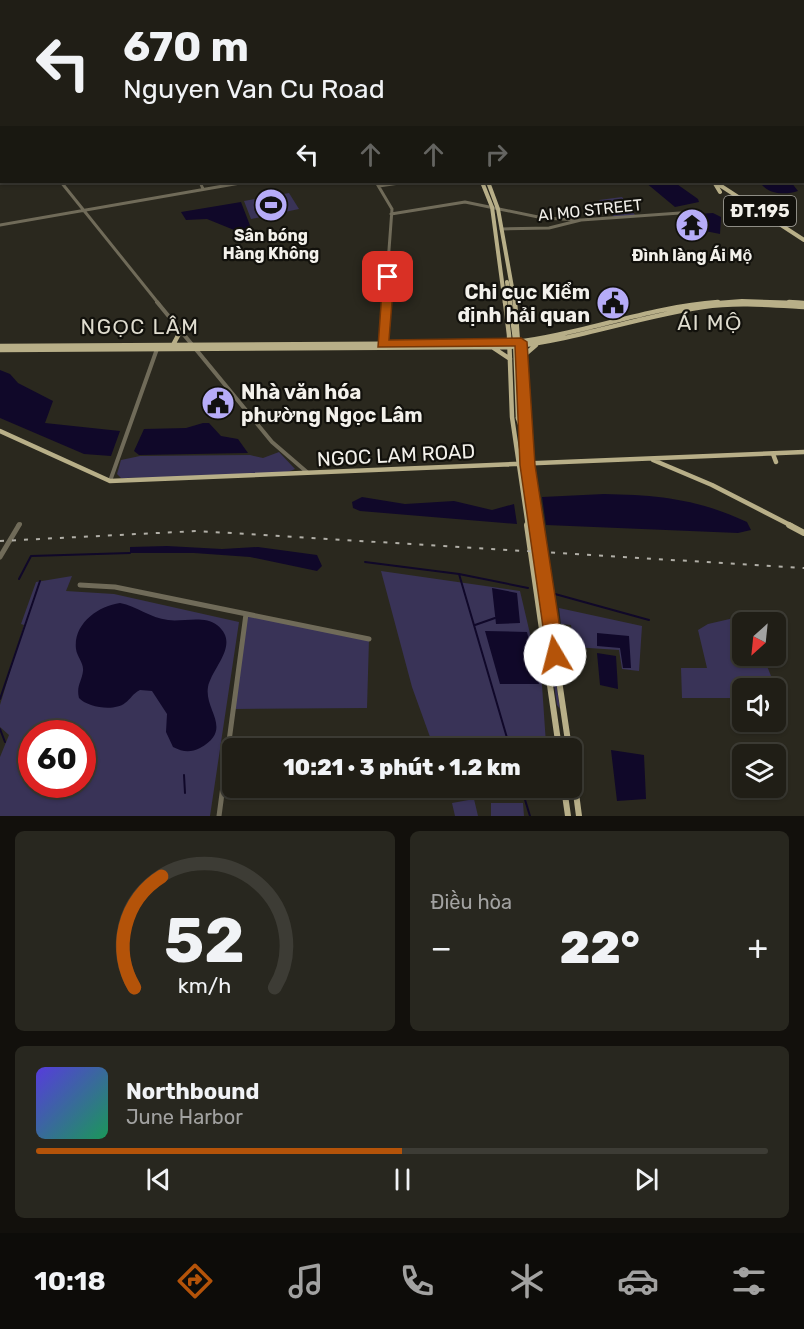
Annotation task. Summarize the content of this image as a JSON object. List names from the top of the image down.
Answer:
{
  "streets": {
    "main road": ["ĐT.195", "NGOC LAM ROAD"],
    "street": ["AI MO STREET"]
  },
  "districts": ["ÁI MỘ", "NGỌC LÂM"],
  "places": {
    "sports": ["Sân bóng Hàng Không"],
    "temple": ["Đình làng Ái Mộ"],
    "public building": ["Chi cục Kiểm định hải quan", "Nhà văn hóa phường Ngọc Lâm"]
  },
  "north": "bottom left",
  "page": {
    "turn": ["670 m", "Nguyen Van Cu Road"],
    "limit": "60",
    "trip": "10:21 · 3 phút · 1.2 km",
    "tile": "Điều hòa",
    "heat": ["−", "22°", "+"],
    "song": ["Northbound", "June Harbor"],
    "tabs": "10:18",
    "gauge": ["52", "km/h"]
  }
}
